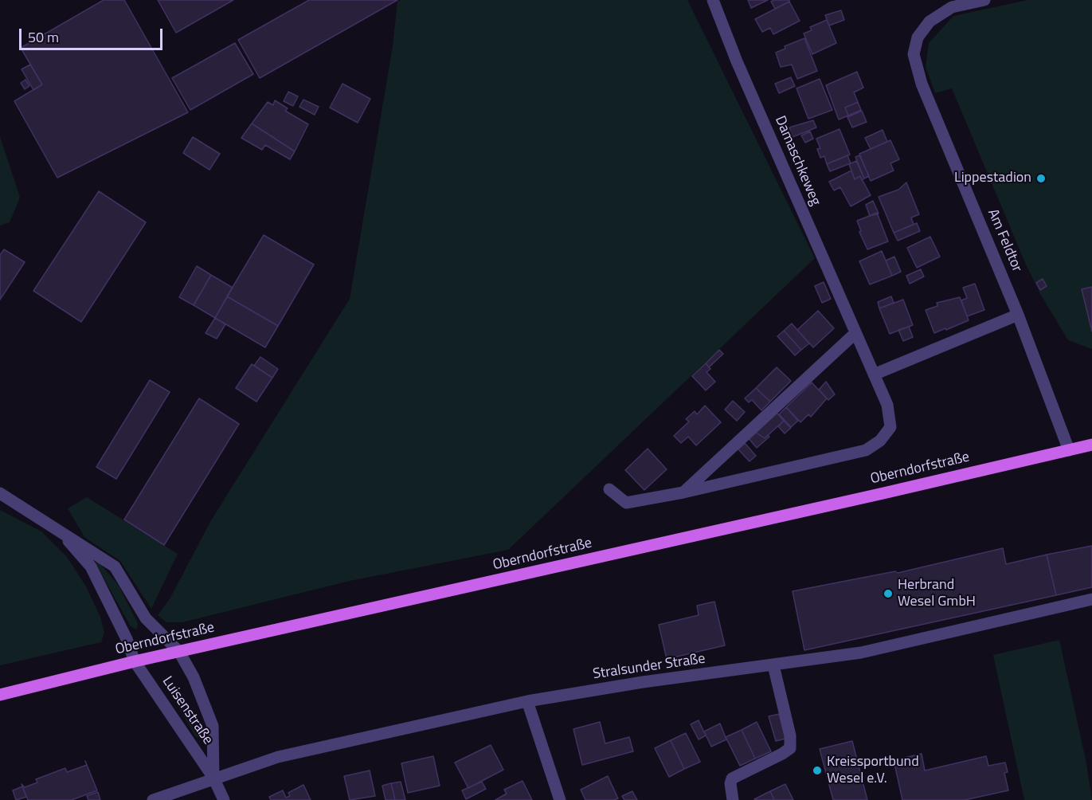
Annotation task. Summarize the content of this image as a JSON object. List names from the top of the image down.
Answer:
{
  "streets": {
    "main road": ["Oberndorfstraße"],
    "street": [
      "Damaschkeweg",
      "Am Feldtor",
      "Stralsunder Straße",
      "Luisenstraße"
    ]
  },
  "crossings": [
    ["Am Feldtor", "Oberndorfstraße"],
    ["Oberndorfstraße", "Luisenstraße"],
    ["Stralsunder Straße", "Luisenstraße"]
  ],
  "places": ["Lippestadion", "Herbrand Wesel GmbH", "Kreissportbund Wesel e.V."],
  "scale_bar": "50 m"
}
